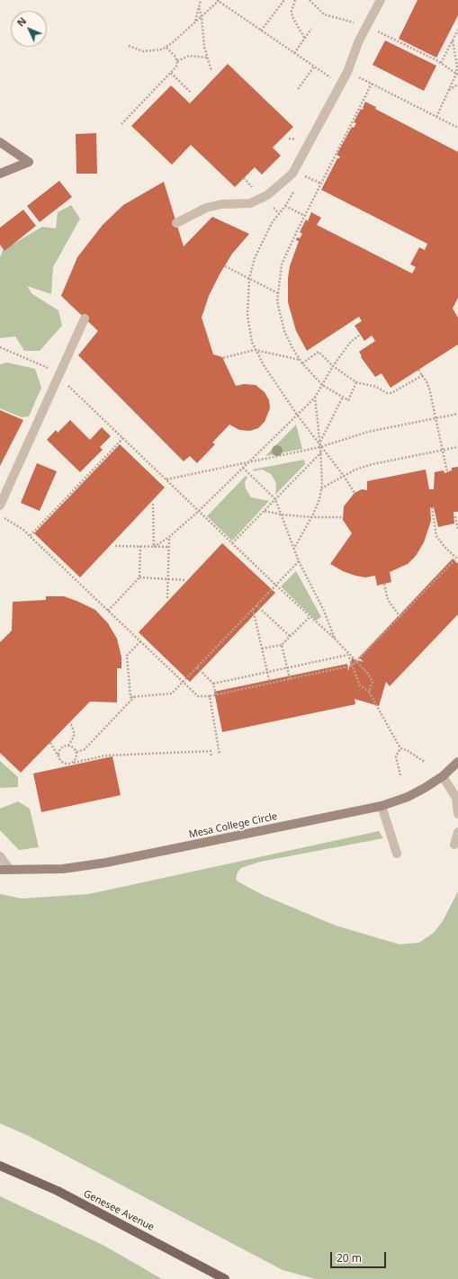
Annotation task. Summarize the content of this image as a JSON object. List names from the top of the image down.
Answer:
{
  "streets": {
    "main road": ["Genesee Avenue"],
    "street": ["Mesa College Circle"]
  },
  "scale_bar": "20 m",
  "north": "top left"
}
